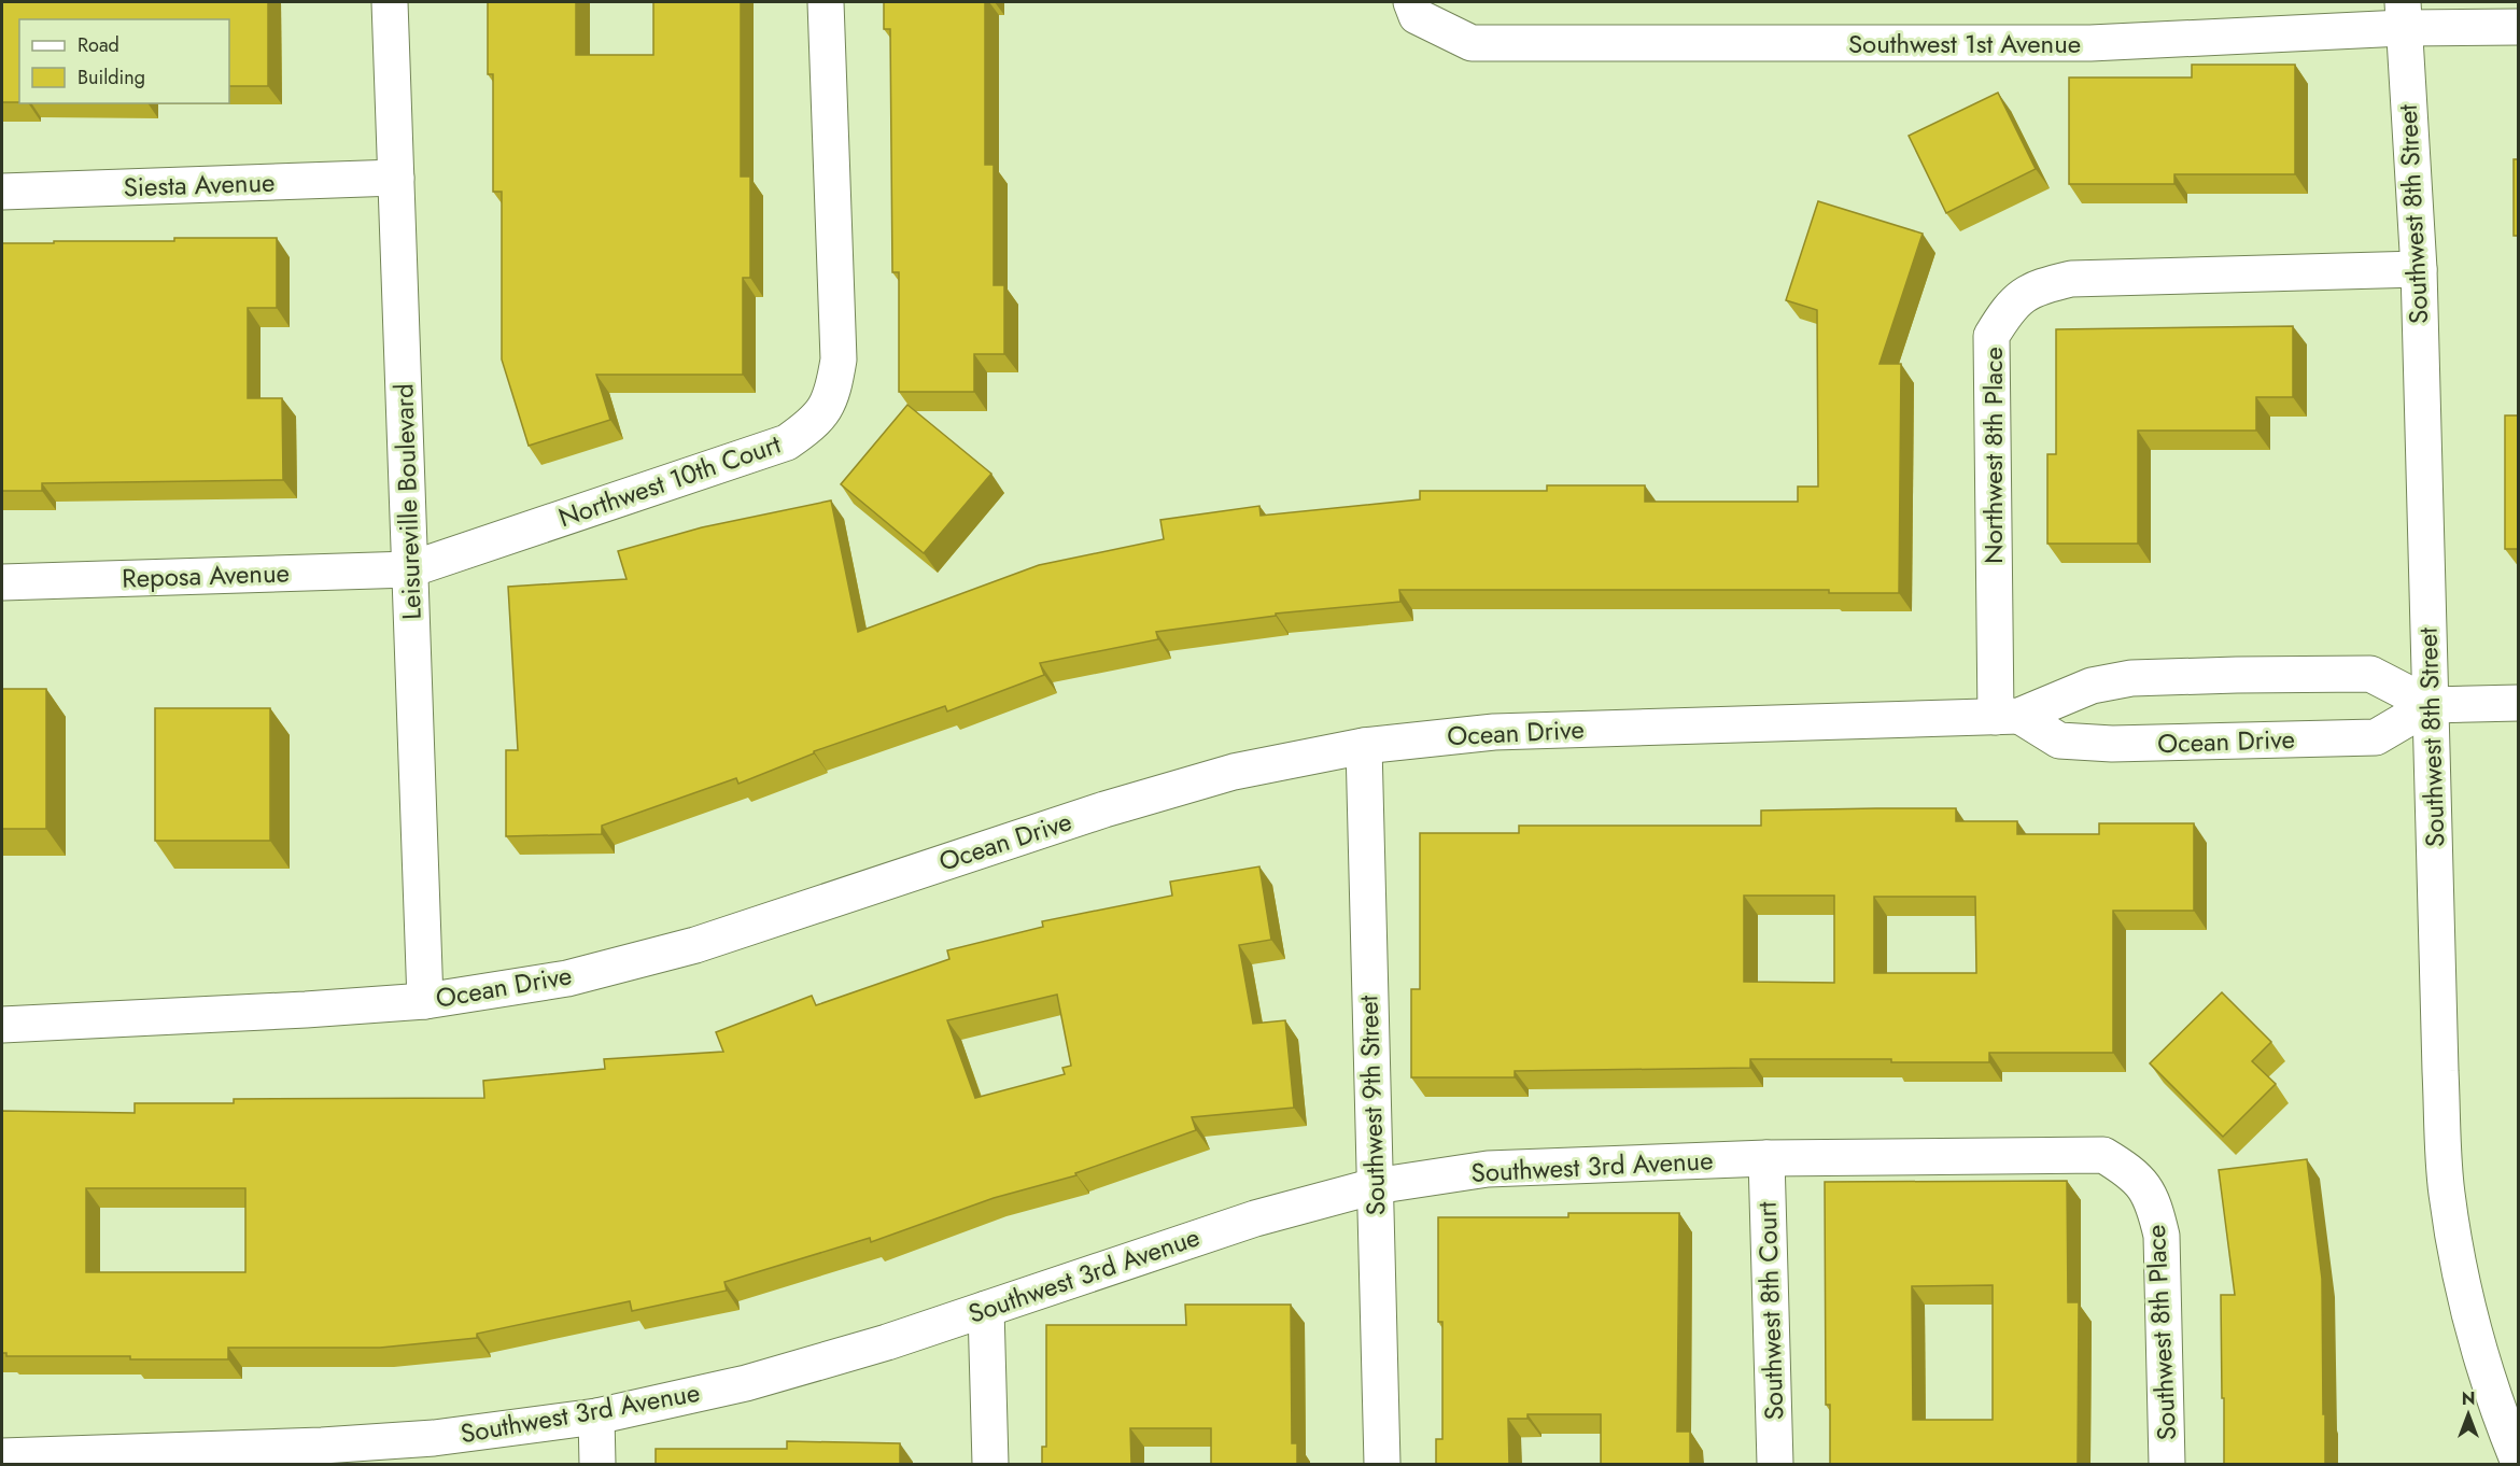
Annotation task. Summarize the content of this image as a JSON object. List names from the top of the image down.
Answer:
{
  "streets": {
    "street": [
      "Southwest 1st Avenue",
      "Siesta Avenue",
      "Southwest 8th Street",
      "Northwest 8th Place",
      "Northwest 10th Court",
      "Leisureville Boulevard",
      "Reposa Avenue",
      "Ocean Drive",
      "Southwest 9th Street",
      "Southwest 3rd Avenue",
      "Southwest 8th Court",
      "Southwest 8th Place"
    ]
  },
  "crossings": [
    ["Southwest 1st Avenue", "Southwest 8th Street"],
    ["Siesta Avenue", "Leisureville Boulevard"],
    ["Southwest 8th Street", "Northwest 8th Place"],
    ["Southwest 8th Street", "Ocean Drive"],
    ["Northwest 8th Place", "Ocean Drive"],
    ["Northwest 10th Court", "Leisureville Boulevard"],
    ["Northwest 10th Court", "Reposa Avenue"],
    ["Leisureville Boulevard", "Reposa Avenue"],
    ["Leisureville Boulevard", "Ocean Drive"],
    ["Ocean Drive", "Southwest 9th Street"],
    ["Southwest 9th Street", "Southwest 3rd Avenue"],
    ["Southwest 3rd Avenue", "Southwest 8th Court"],
    ["Southwest 3rd Avenue", "Southwest 8th Place"]
  ],
  "legend": ["Road", "Building"],
  "north": "top"
}
